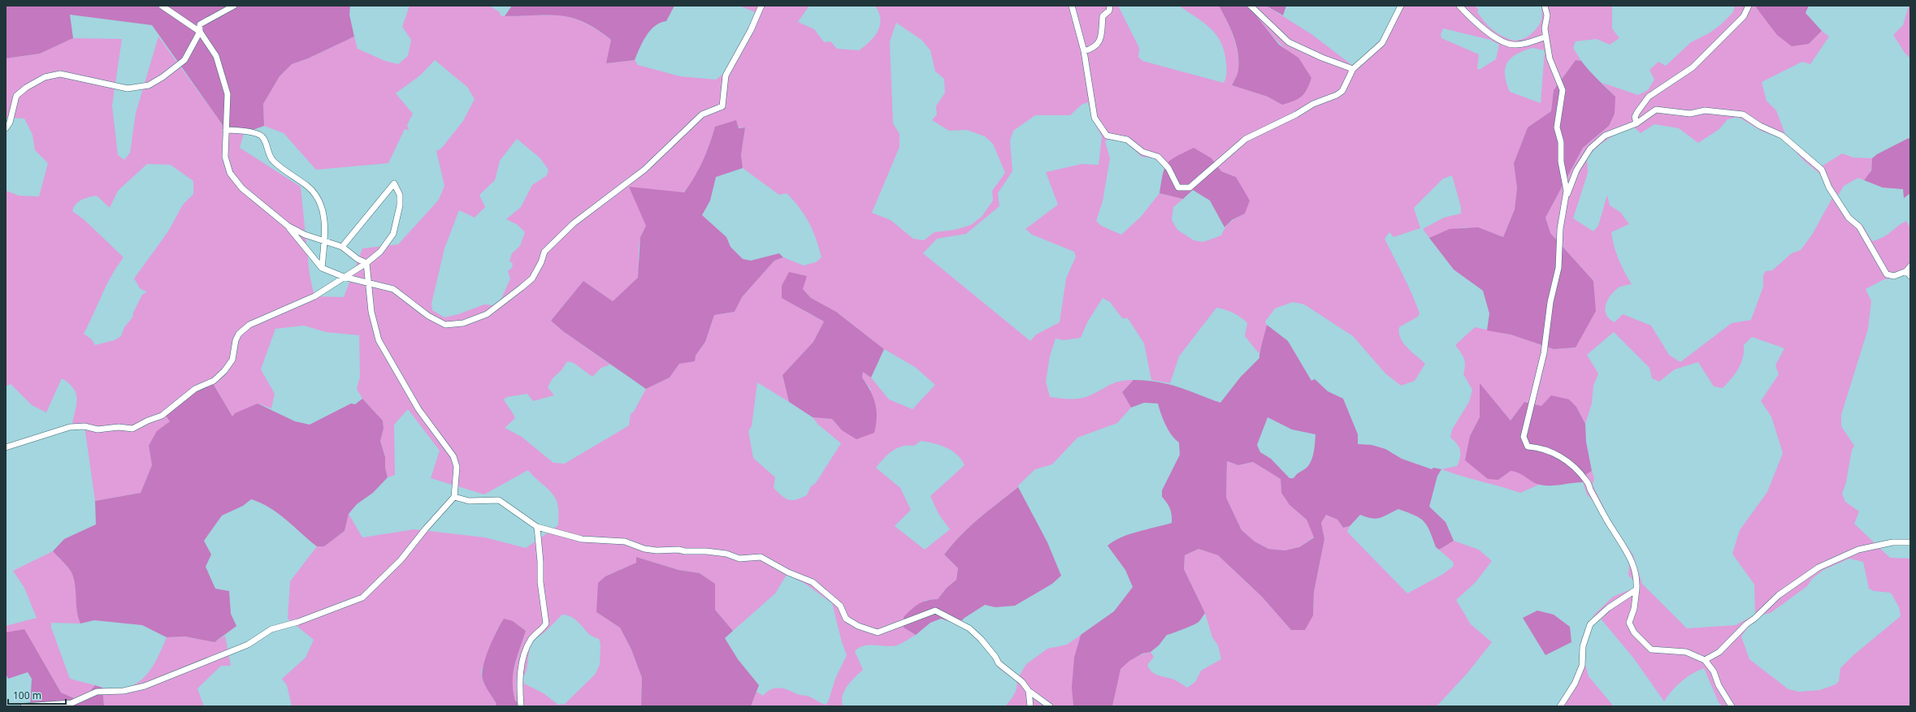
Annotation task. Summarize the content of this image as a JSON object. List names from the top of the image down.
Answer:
{
  "scale_bar": "100 m"
}
